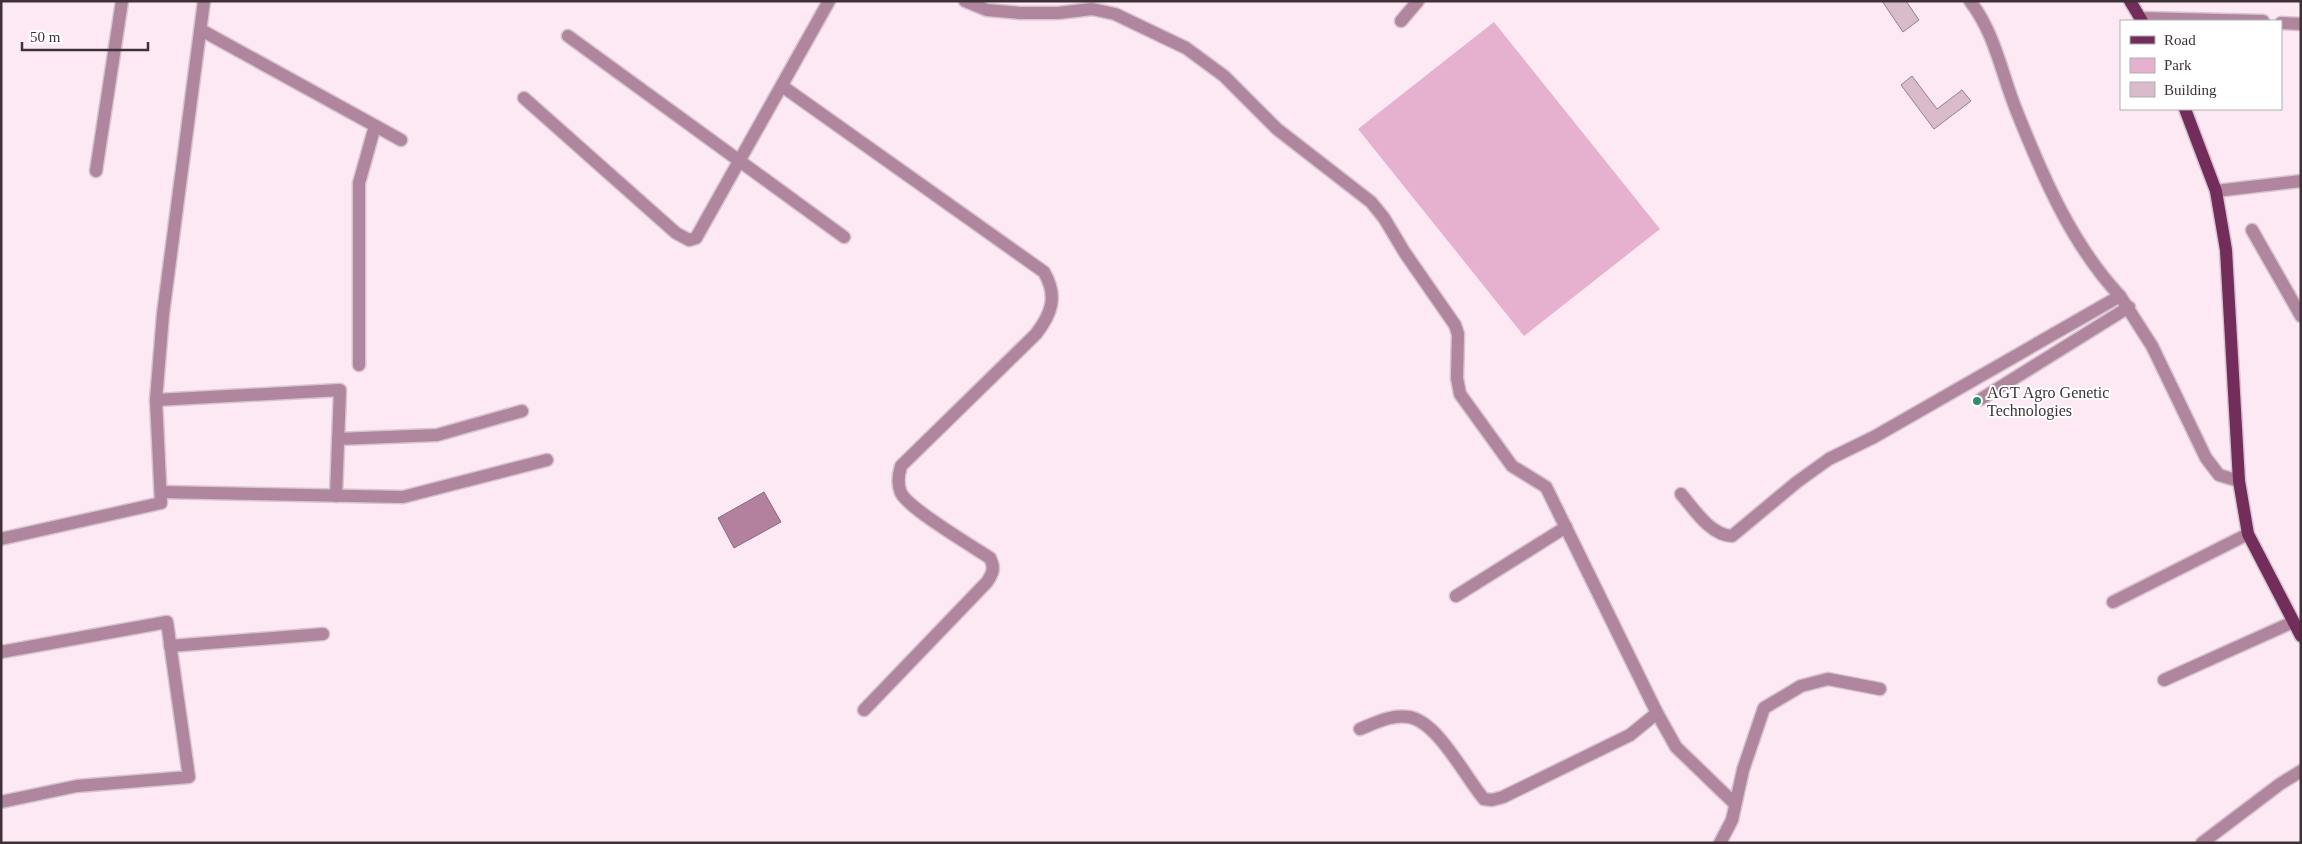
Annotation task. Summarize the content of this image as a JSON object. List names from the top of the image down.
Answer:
{
  "places": ["AGT Agro Genetic Technologies"],
  "legend": ["Road", "Park", "Building"],
  "scale_bar": "50 m"
}
